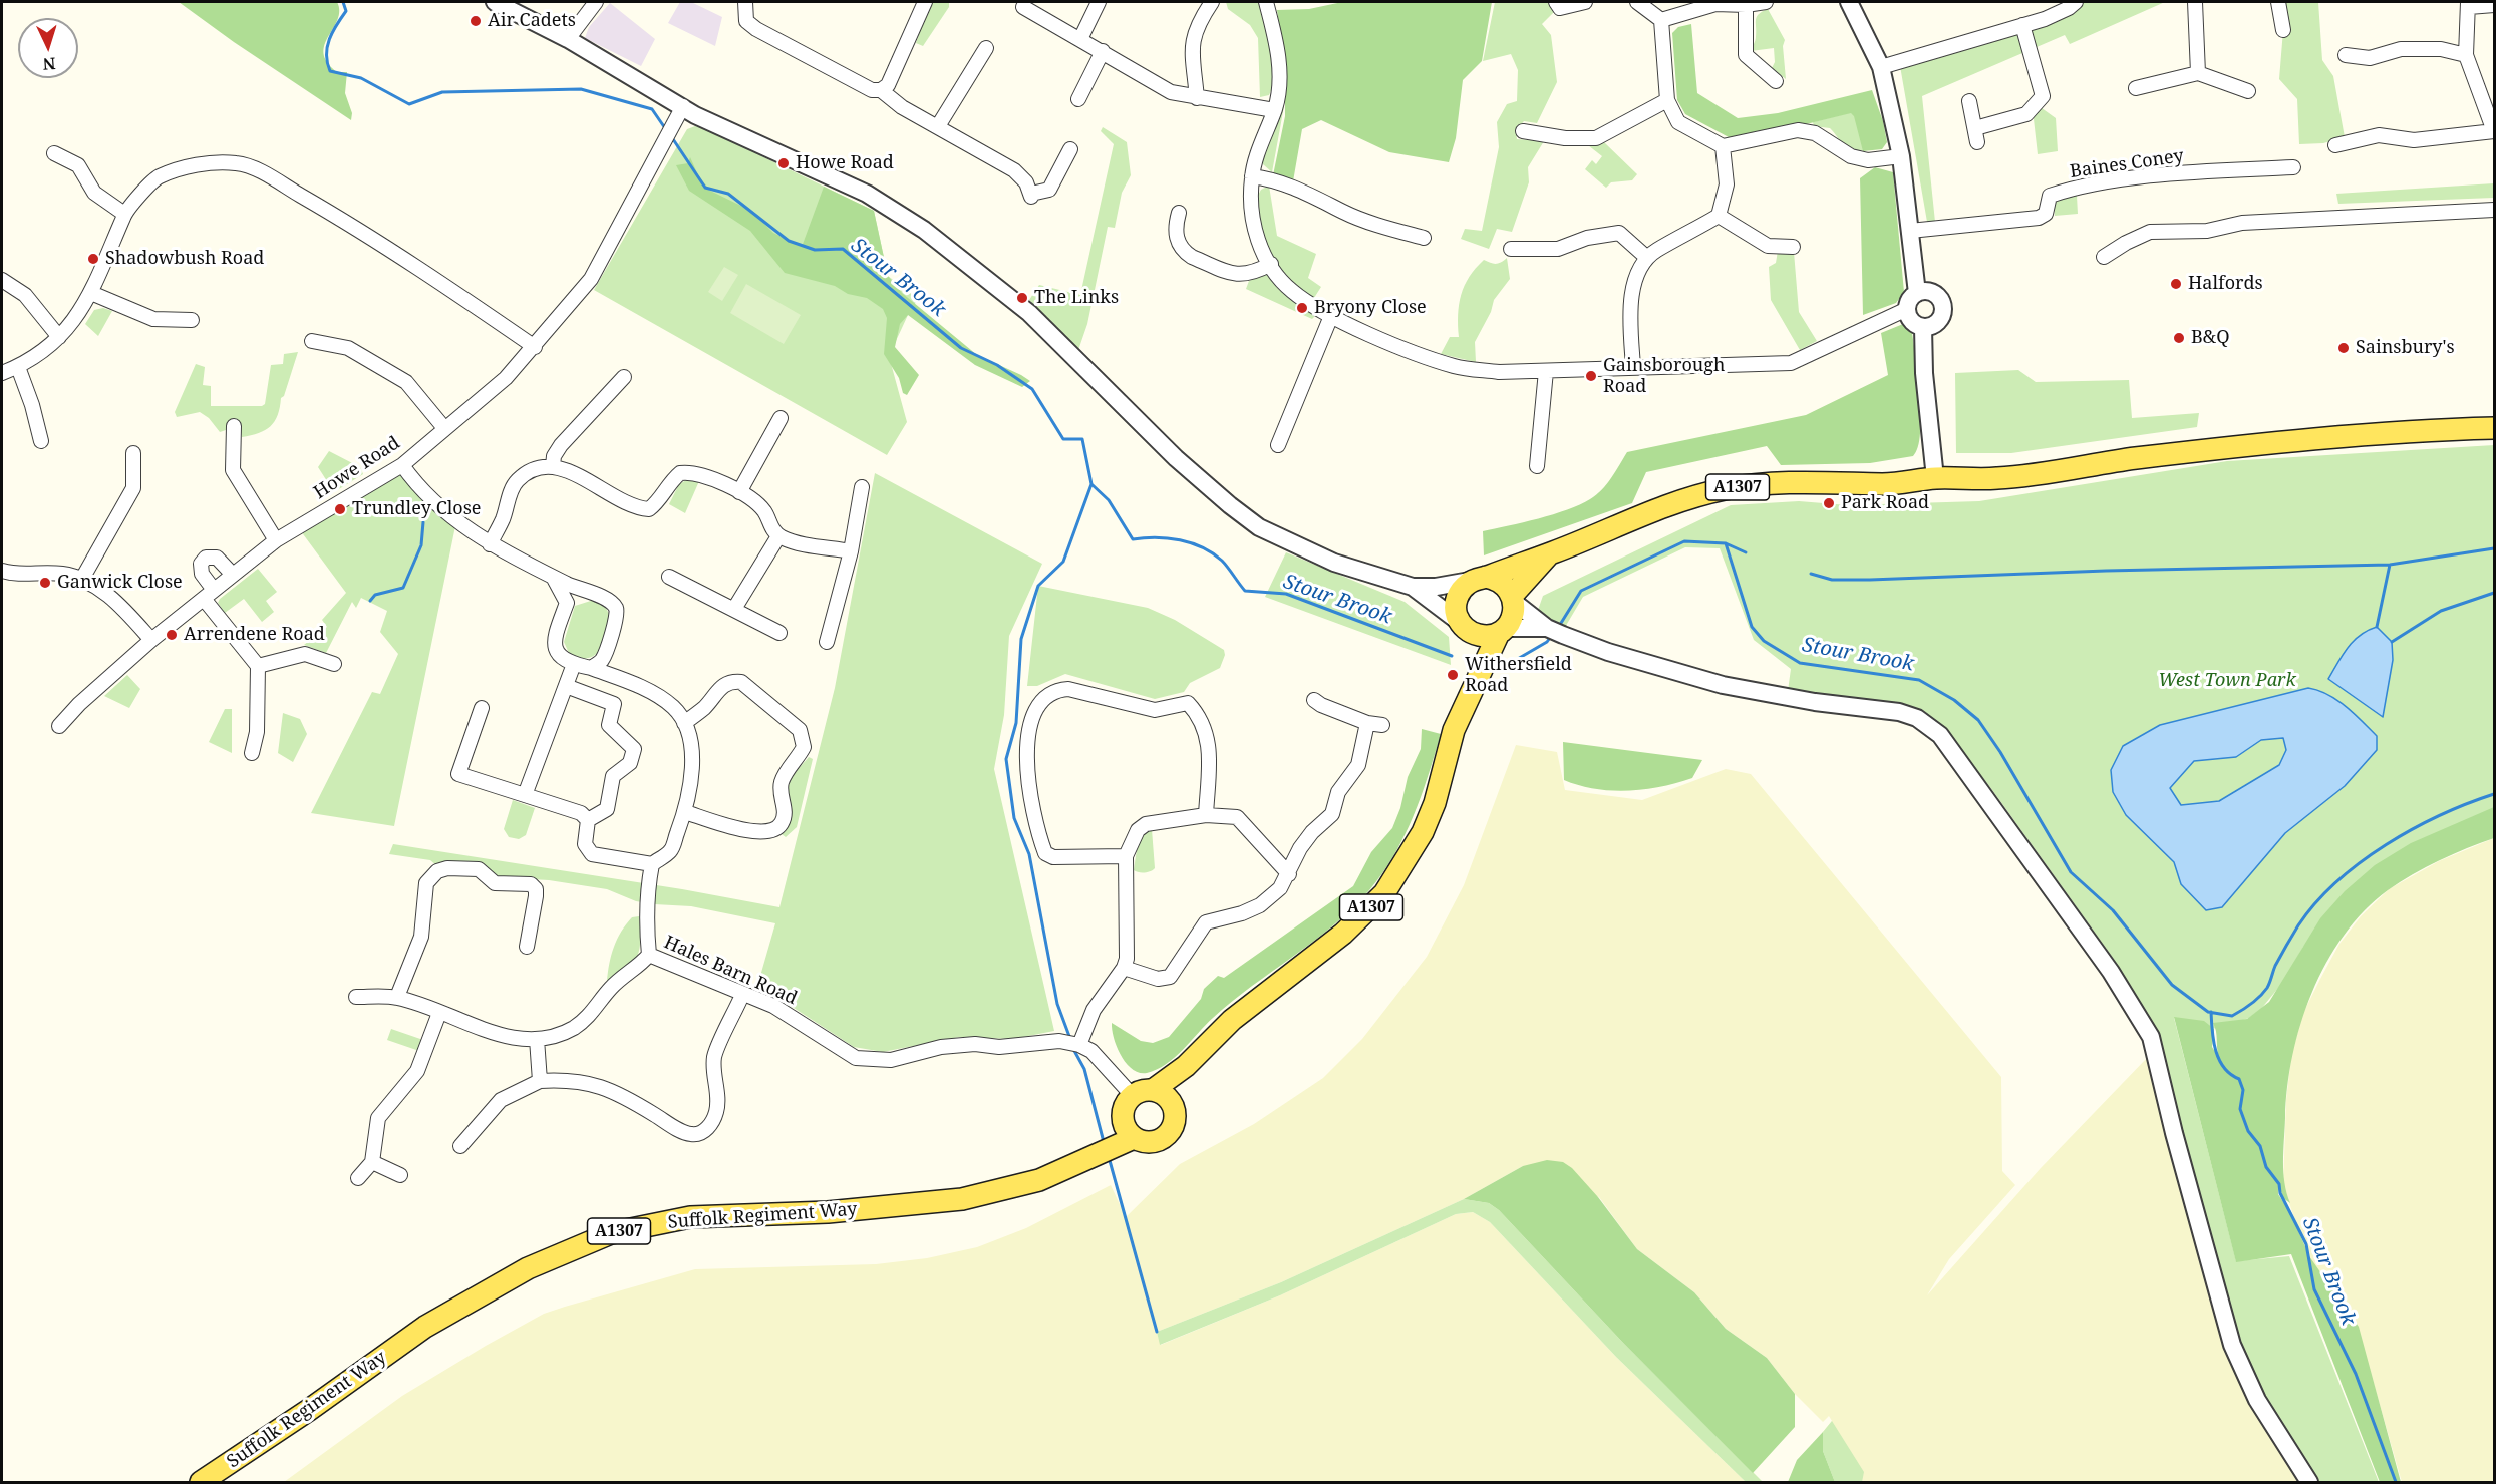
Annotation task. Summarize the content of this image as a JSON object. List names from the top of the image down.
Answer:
{
  "streets": {
    "main road": ["A1307", "Suffolk Regiment Way"],
    "street": ["Baines Coney", "Howe Road", "Hales Barn Road"]
  },
  "water": ["Stour Brook"],
  "parks": ["West Town Park"],
  "places": [
    "Air Cadets",
    "Howe Road",
    "Shadowbush Road",
    "Halfords",
    "The Links",
    "Bryony Close",
    "B&Q",
    "Sainsbury's",
    "Gainsborough Road",
    "Park Road",
    "Trundley Close",
    "Ganwick Close",
    "Arrendene Road",
    "Withersfield Road"
  ],
  "north": "bottom"
}
